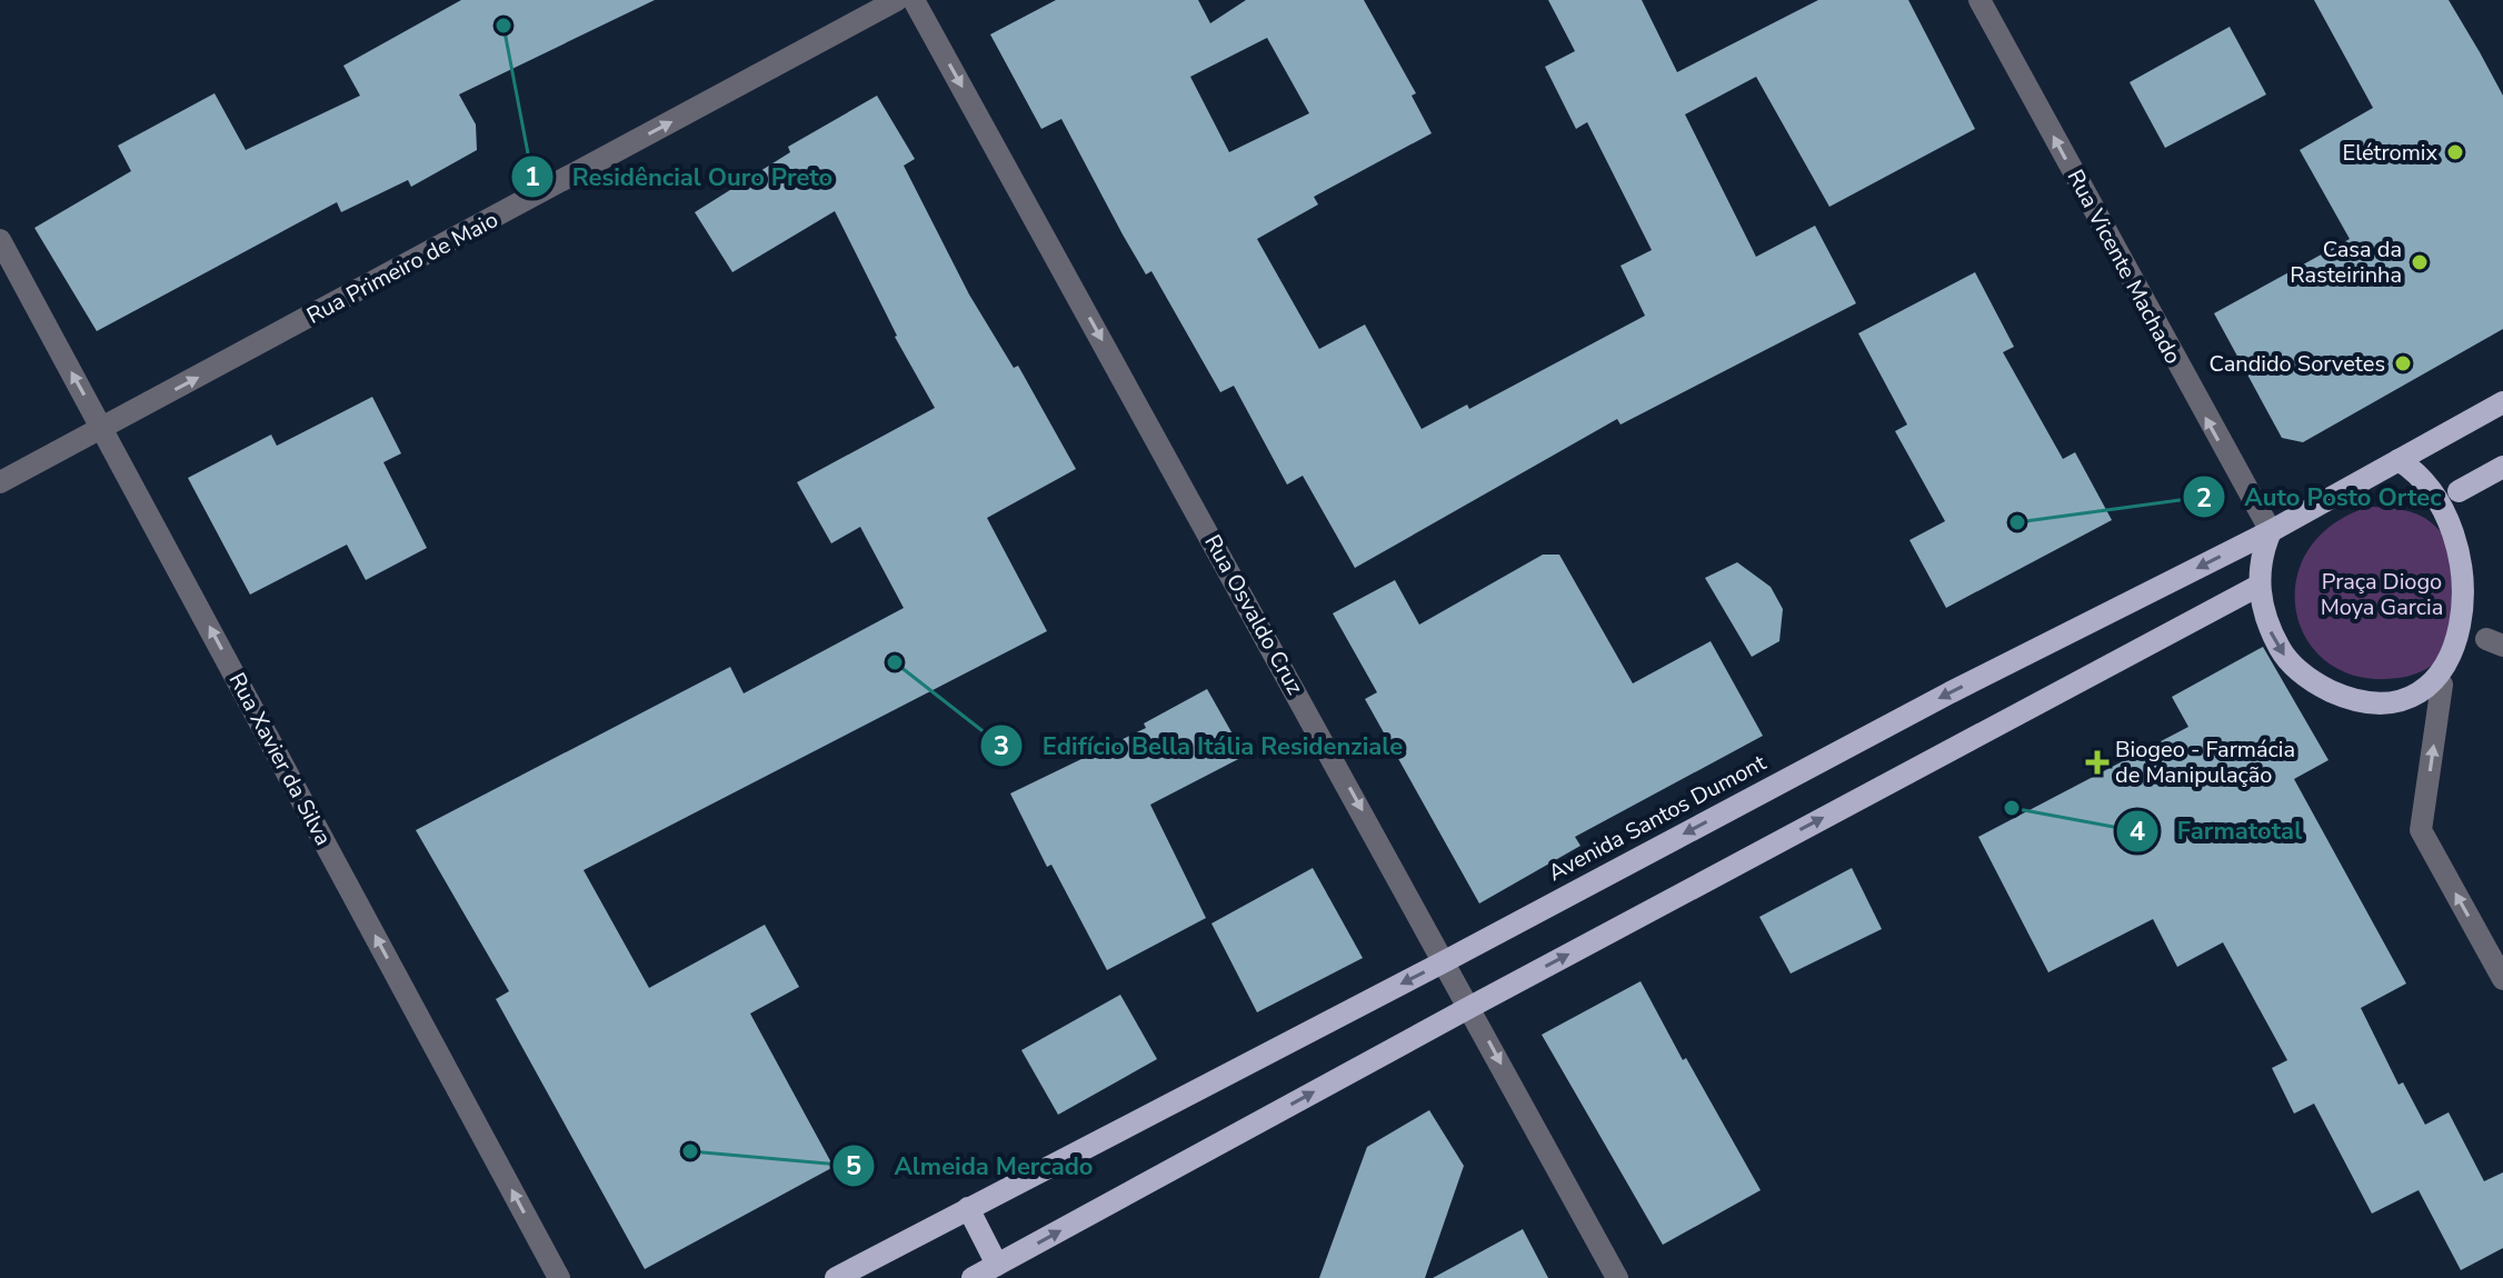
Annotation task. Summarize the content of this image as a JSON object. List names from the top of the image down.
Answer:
{
  "streets": {
    "main road": ["Avenida Santos Dumont"],
    "street": [
      "Rua Vicente Machado",
      "Rua Primeiro de Maio",
      "Rua Osvaldo Cruz",
      "Rua Xavier da Silva"
    ]
  },
  "crossings": [
    ["Rua Vicente Machado", "Avenida Santos Dumont"],
    ["Rua Primeiro de Maio", "Rua Xavier da Silva"],
    ["Rua Osvaldo Cruz", "Avenida Santos Dumont"]
  ],
  "one_way": [
    "Rua Vicente Machado",
    "Rua Primeiro de Maio",
    "Rua Osvaldo Cruz",
    "Rua Xavier da Silva"
  ],
  "parks": ["Praça Diogo Moya Garcia"],
  "places": {
    "other": [
      "Residêncial Ouro Preto",
      "Elétromix",
      "Casa da Rasteirinha",
      "Candido Sorvetes",
      "Auto Posto Ortec",
      "Edifício Bella Itália Residenziale",
      "Farmatotal",
      "Almeida Mercado"
    ],
    "health": ["Biogeo - Farmácia de Manipulação"]
  }
}
